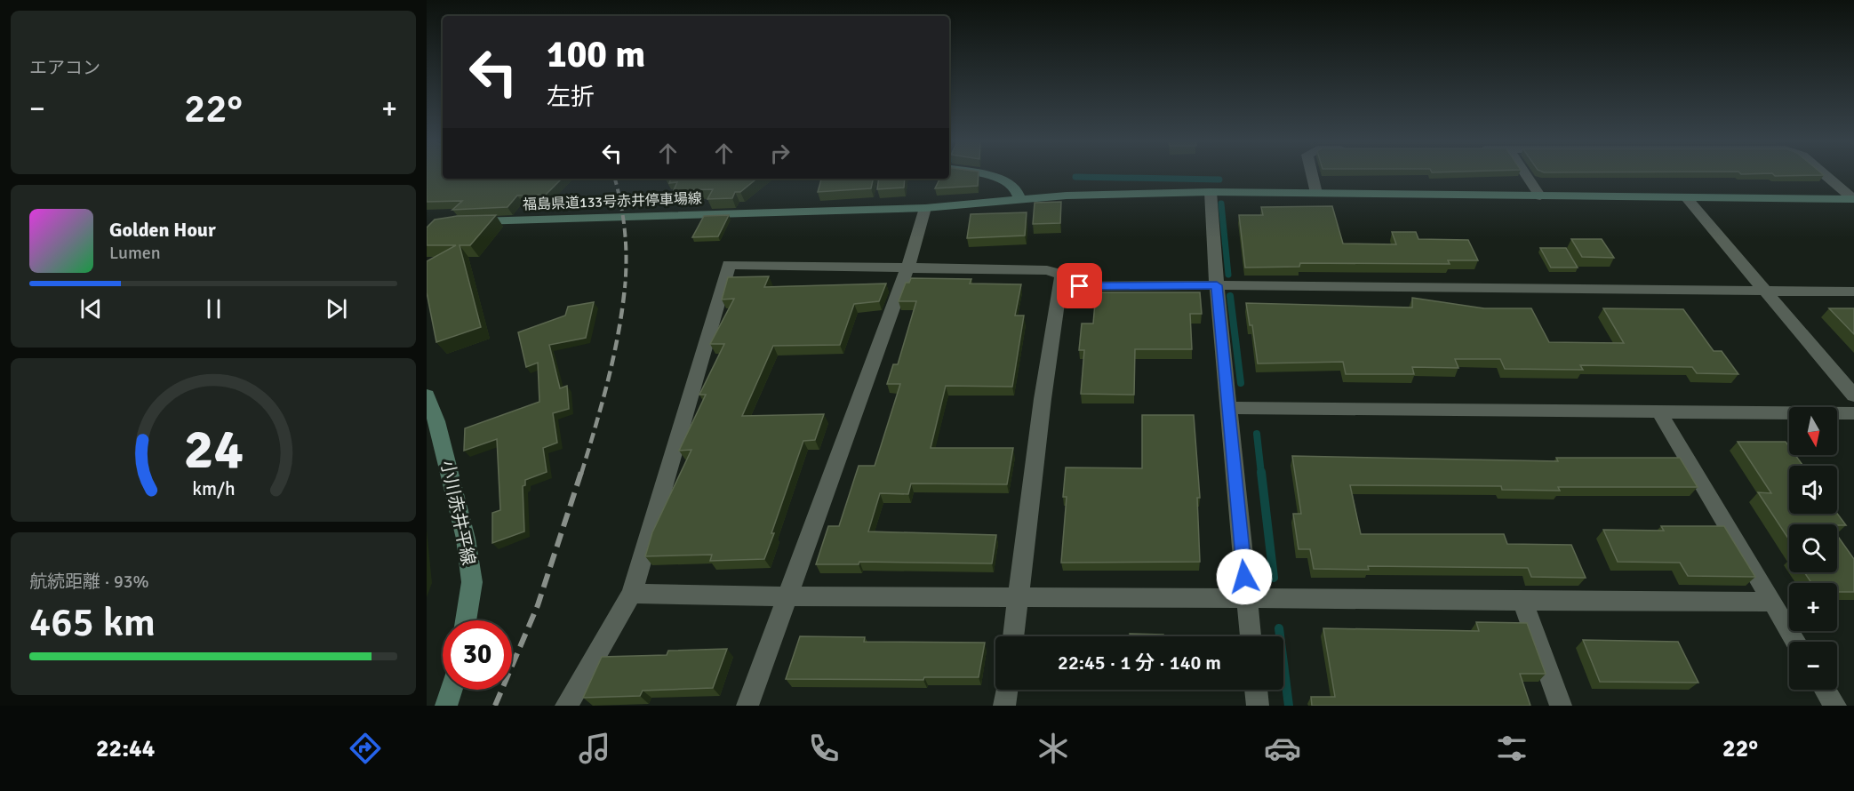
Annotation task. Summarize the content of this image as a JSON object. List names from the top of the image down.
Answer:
{
  "streets": {
    "main road": ["福島県道133号赤井停車場線", "小川赤井平線"]
  },
  "north": "bottom",
  "page": {
    "tile": [
      "エアコン",
      ["航続距離 · 93%", "465 km"]
    ],
    "turn": ["100 m", "左折"],
    "heat": ["−", "22°", "+"],
    "song": ["Golden Hour", "Lumen"],
    "map_buttons": ["+", "−"],
    "limit": "30",
    "trip": "22:45 · 1 分 · 140 m",
    "tabs": ["22:44", "22°"],
    "gauge": ["24", "km/h"]
  }
}
